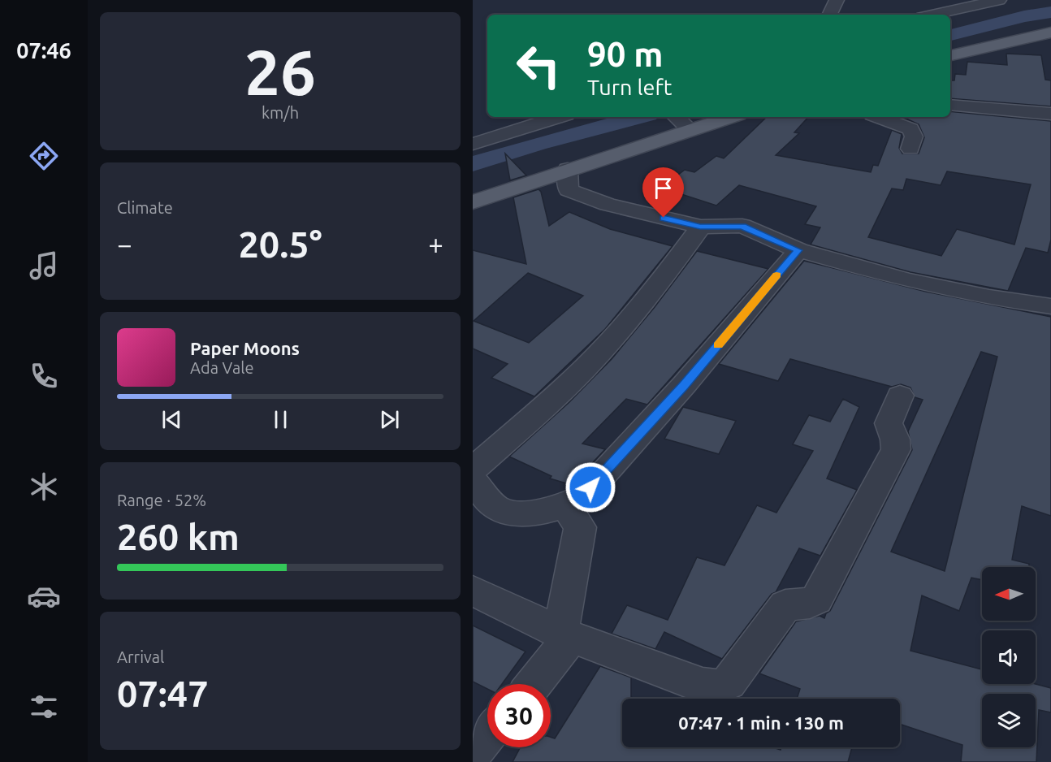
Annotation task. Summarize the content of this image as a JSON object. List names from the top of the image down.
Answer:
{
  "north": "left",
  "page": {
    "tabs": "07:46",
    "tile": [
      ["26", "km/h"],
      "Climate",
      ["Range · 52%", "260 km"],
      ["Arrival", "07:47"]
    ],
    "turn": ["90 m", "Turn left"],
    "heat": ["−", "20.5°", "+"],
    "song": ["Paper Moons", "Ada Vale"],
    "limit": "30",
    "trip": "07:47 · 1 min · 130 m"
  }
}
